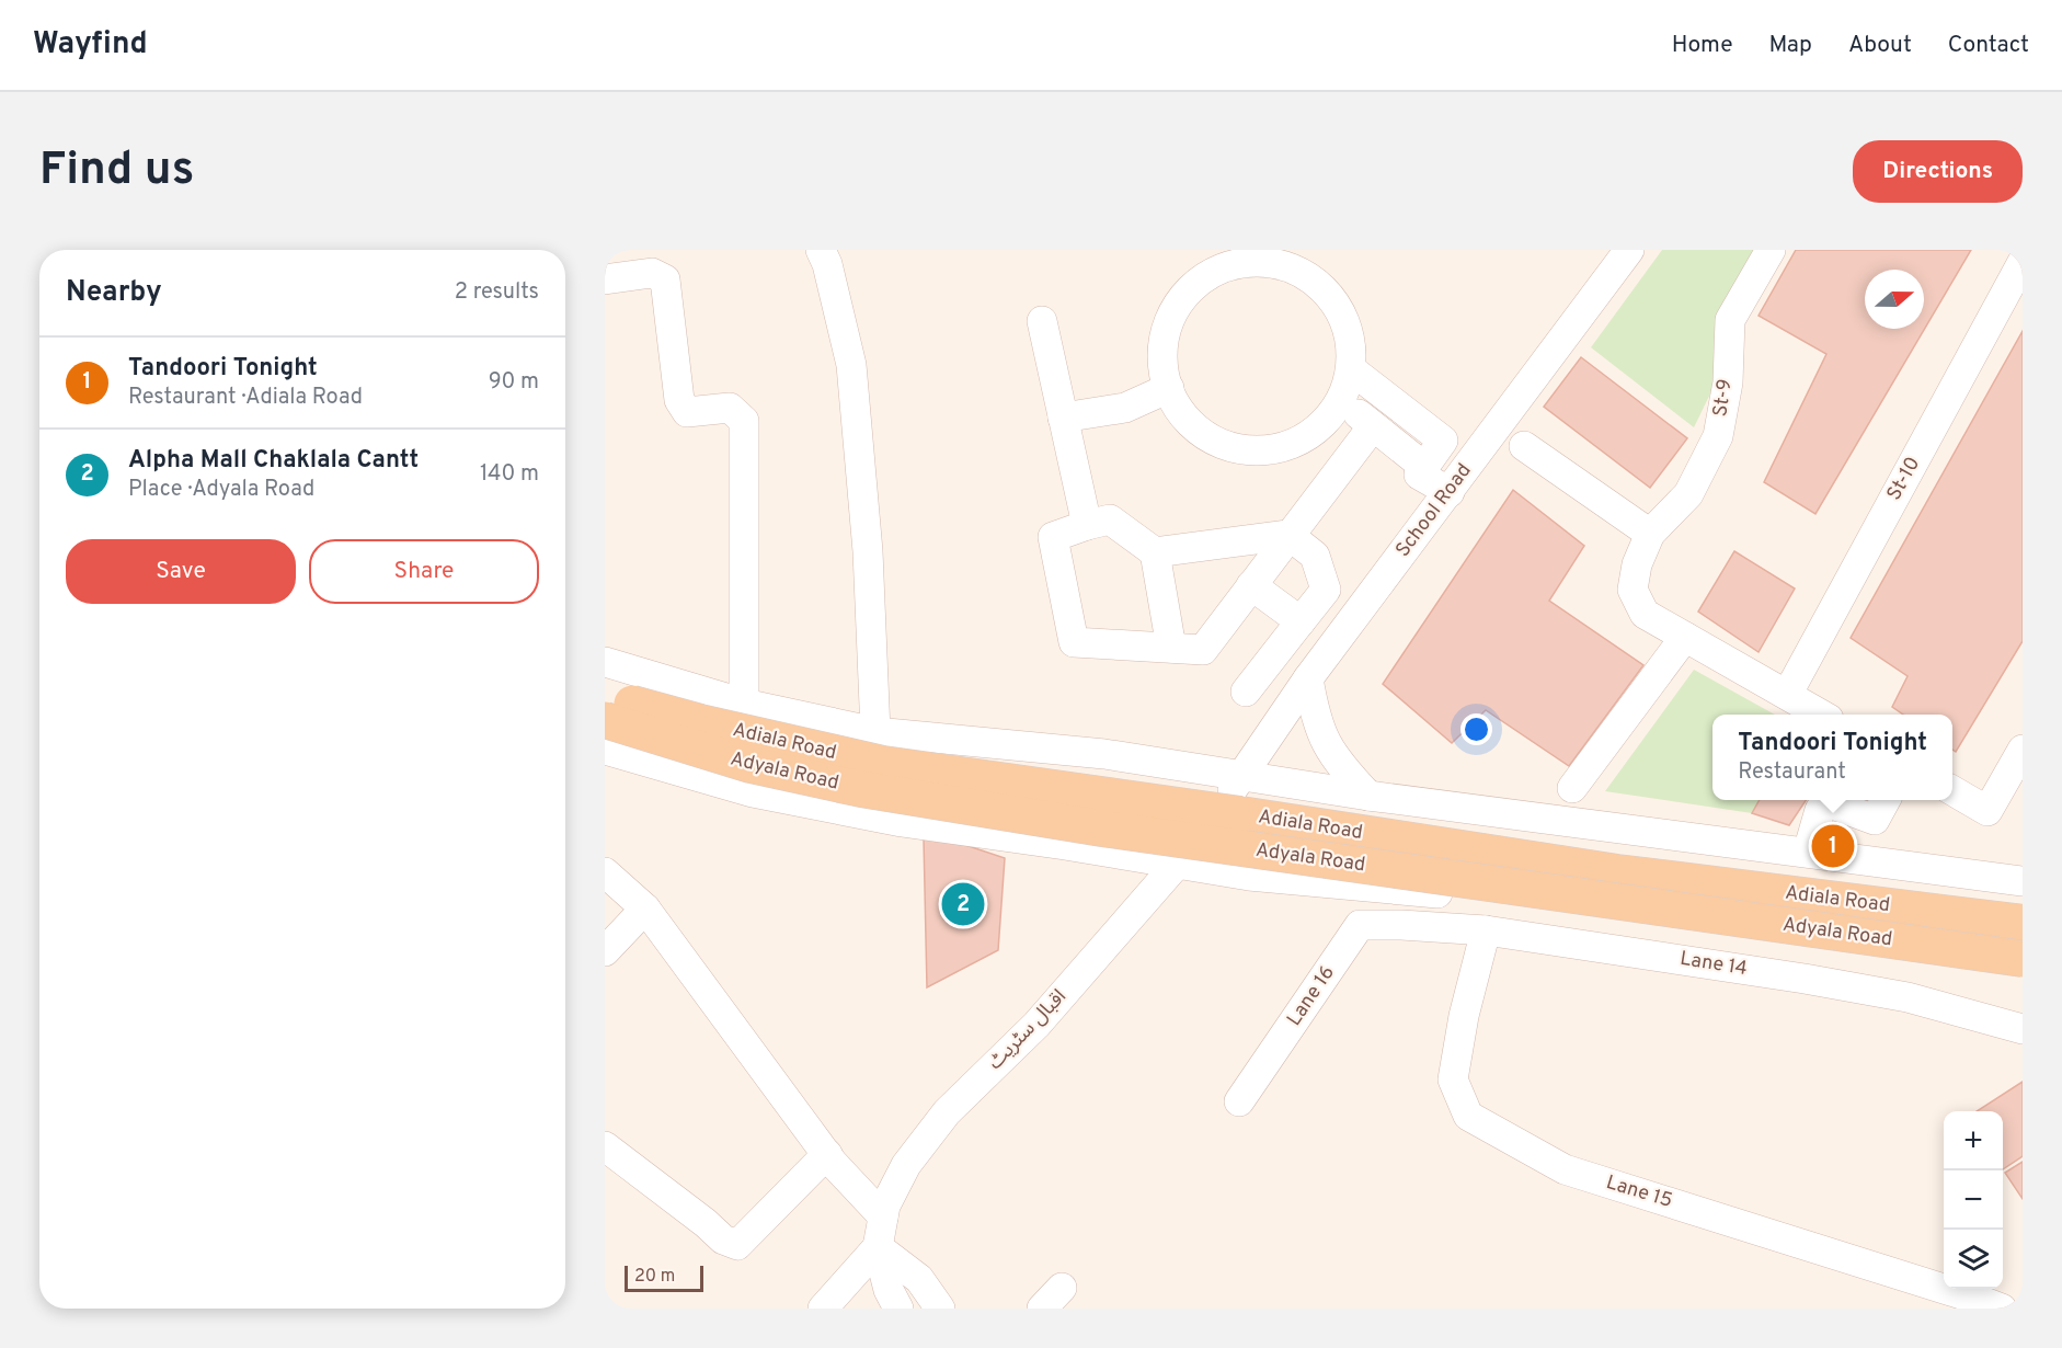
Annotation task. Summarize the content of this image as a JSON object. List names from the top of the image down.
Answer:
{
  "streets": {
    "main road": ["Adiala Road", "Adyala Road"],
    "street": [
      "St-9",
      "St-10",
      "School Road",
      "Lane 14",
      "Lane 16",
      "اقبال سٹریٹ",
      "Lane 15"
    ]
  },
  "crossings": [
    ["School Road", "اقبال سٹریٹ"],
    ["Lane 14", "Lane 16"],
    ["Lane 14", "Lane 15"]
  ],
  "scale_bar": "20 m",
  "north": "right",
  "page": {
    "header": "Wayfind",
    "nav": [
      "Home",
      "Map",
      "About",
      "Contact"
    ],
    "buttons": [
      "Directions",
      ["Save", "Share"]
    ],
    "title": "Find us",
    "heading": ["Nearby", "2 results"],
    "list": [
      {
        "mark": "1",
        "name": "Tandoori Tonight",
        "note": "Restaurant · Adiala Road",
        "value": "90 m"
      },
      {
        "mark": "2",
        "name": "Alpha Mall Chaklala Cantt",
        "note": "Place · Adyala Road",
        "value": "140 m"
      }
    ],
    "popup": ["Tandoori Tonight", "Restaurant"],
    "pins": ["1", "2"],
    "map_buttons": ["+", "−"],
    "scale": "20 m"
  }
}
